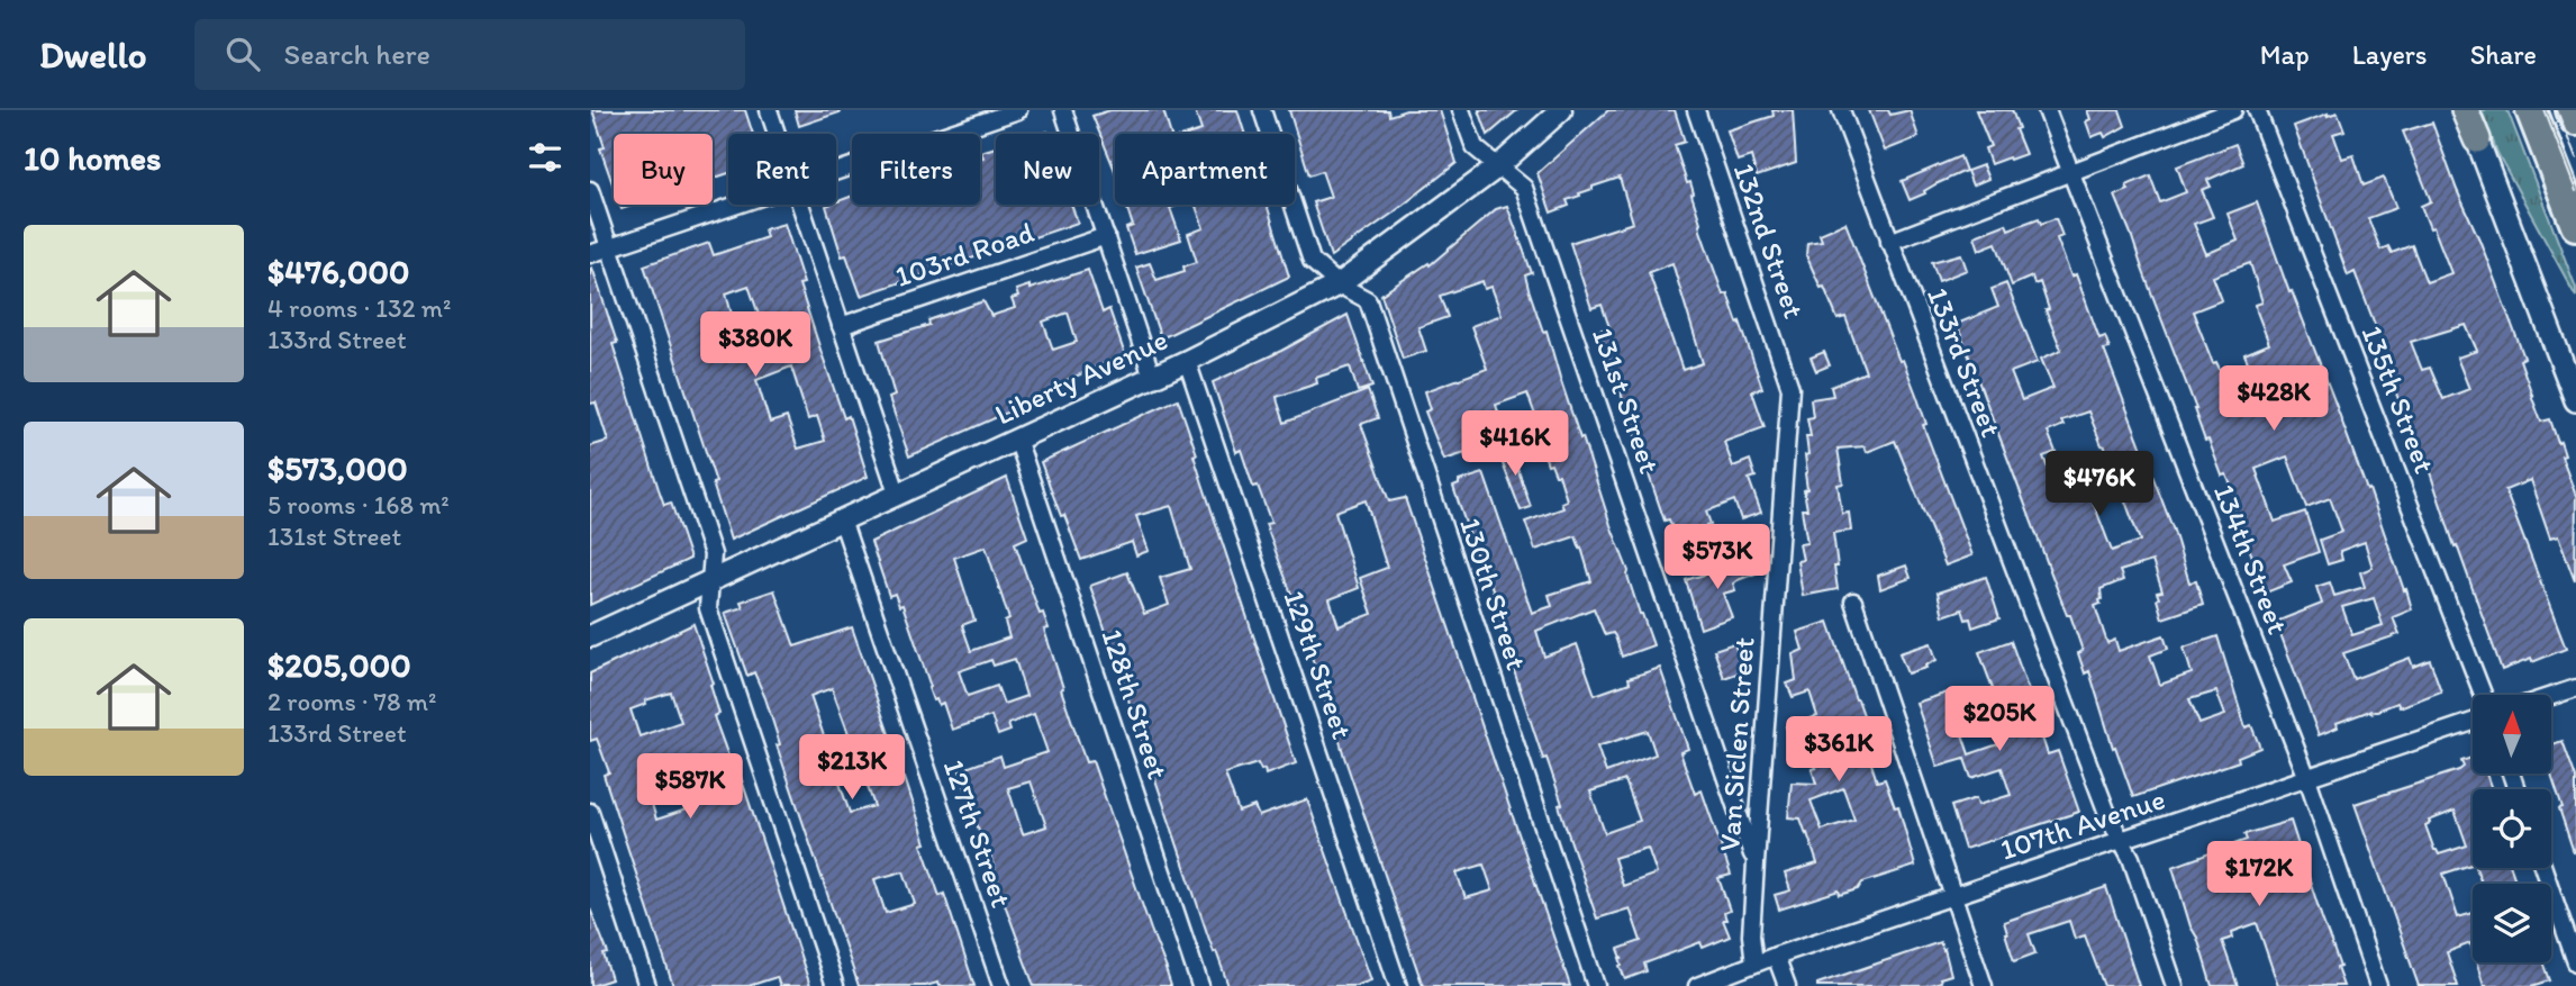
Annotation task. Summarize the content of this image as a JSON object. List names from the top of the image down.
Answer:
{
  "streets": {
    "street": [
      "132nd Street",
      "103rd Road",
      "133rd Street",
      "Liberty Avenue",
      "135th Street",
      "131st Street",
      "134th Street",
      "130th Street",
      "129th Street",
      "128th Street",
      "Van Siclen Street",
      "107th Avenue",
      "127th Street"
    ]
  },
  "crossings": [
    ["132nd Street", "Van Siclen Street"],
    ["133rd Street", "107th Avenue"],
    ["Liberty Avenue", "131st Street"],
    ["Liberty Avenue", "130th Street"],
    ["Liberty Avenue", "129th Street"],
    ["Liberty Avenue", "128th Street"],
    ["Liberty Avenue", "127th Street"],
    ["131st Street", "Van Siclen Street"],
    ["134th Street", "107th Avenue"],
    ["Van Siclen Street", "107th Avenue"]
  ],
  "north": "top",
  "page": {
    "header": "Dwello",
    "search": "Search here",
    "nav": ["Map", "Layers", "Share"],
    "heading": "10 homes",
    "chip": [
      "Buy",
      "Rent",
      "Filters",
      "New",
      "Apartment"
    ],
    "list": [
      {
        "name": "$476,000",
        "note": "4 rooms · 132 m² · 133rd Street"
      },
      {
        "name": "$573,000",
        "note": "5 rooms · 168 m² · 131st Street"
      },
      {
        "name": "$205,000",
        "note": "2 rooms · 78 m² · 133rd Street"
      }
    ],
    "price": [
      "$380K",
      "$428K",
      "$416K",
      "$476K",
      "$573K",
      "$205K",
      "$361K",
      "$213K",
      "$587K",
      "$172K"
    ]
  }
}
